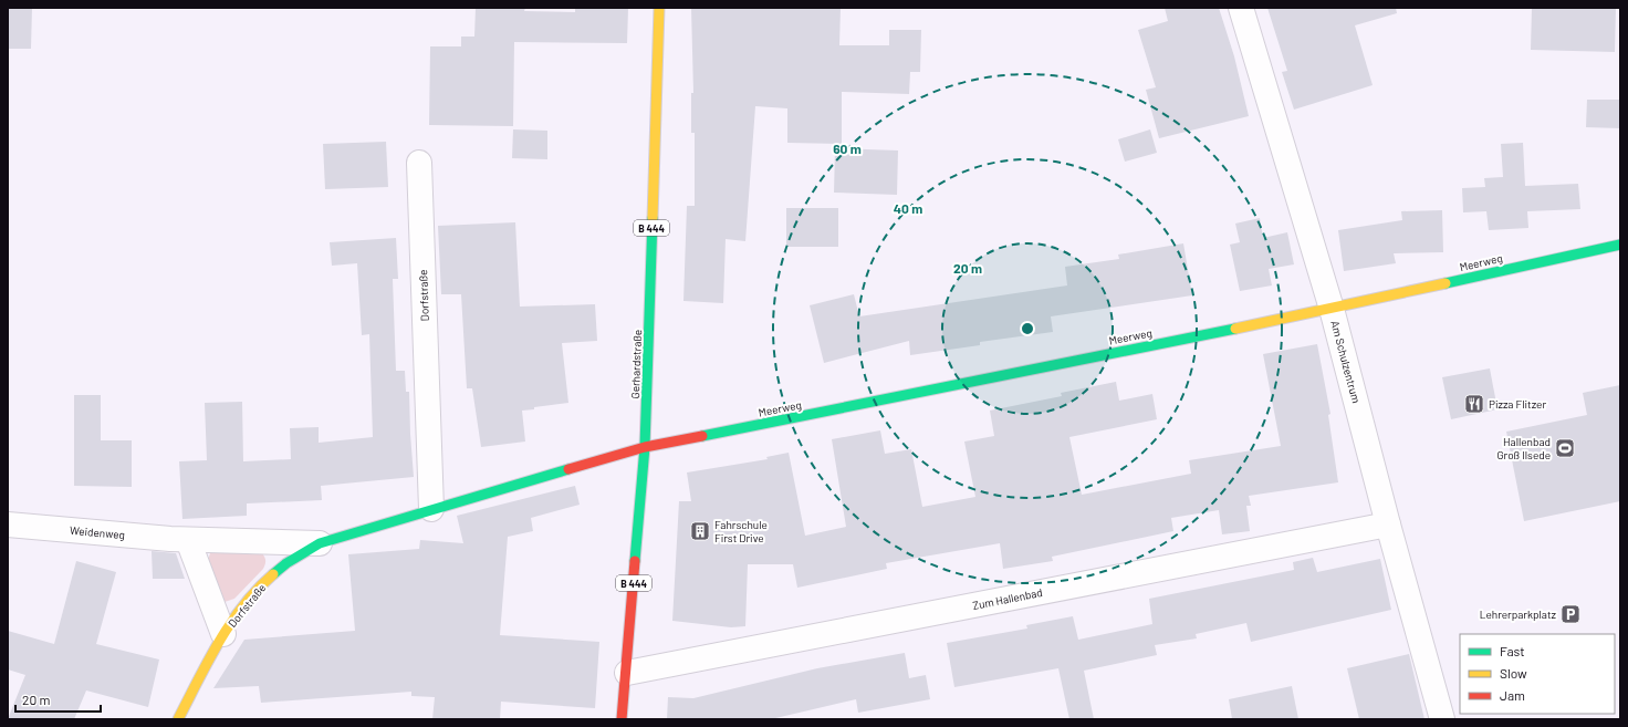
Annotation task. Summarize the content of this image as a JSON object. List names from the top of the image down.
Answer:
{
  "streets": {
    "street": [
      "B 444",
      "Meerweg",
      "Dorfstraße",
      "Am Schulzentrum",
      "Gerhardstraße",
      "Weidenweg",
      "Zum Hallenbad"
    ]
  },
  "crossings": [
    ["Meerweg", "Dorfstraße"],
    ["Meerweg", "Am Schulzentrum"],
    ["Meerweg", "Gerhardstraße"],
    ["Dorfstraße", "Gerhardstraße"],
    ["Dorfstraße", "Weidenweg"],
    ["Am Schulzentrum", "Zum Hallenbad"],
    ["Gerhardstraße", "Zum Hallenbad"]
  ],
  "places": {
    "restaurant": ["Pizza Flitzer"],
    "sports": ["Hallenbad Groß Ilsede"],
    "building": ["Fahrschule First Drive"],
    "parking": ["Lehrerparkplatz"]
  },
  "legend": ["Fast", "Slow", "Jam"],
  "scale_bar": "20 m",
  "rings": ["60 m", "40 m", "20 m"]
}
